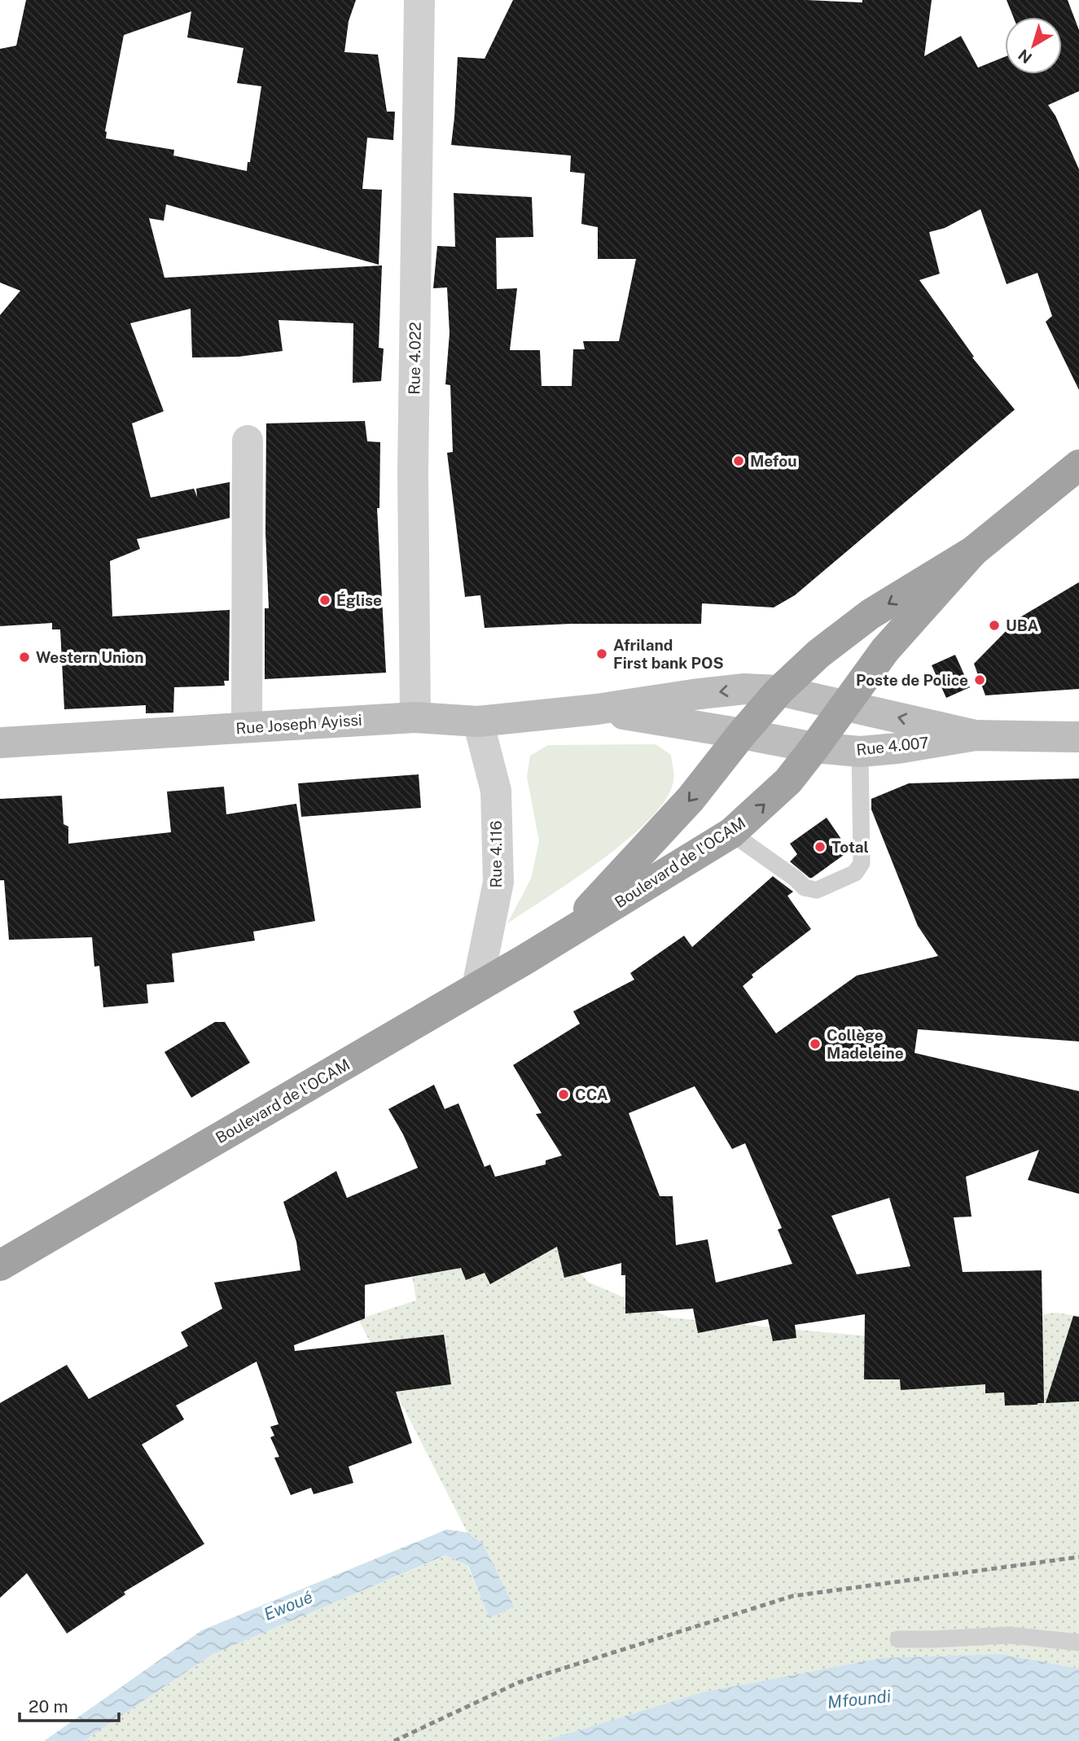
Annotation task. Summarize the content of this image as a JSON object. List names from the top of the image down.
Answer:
{
  "streets": {
    "highway": ["Boulevard de l'OCAM"],
    "main road": ["Rue Joseph Ayissi", "Rue 4.007"],
    "street": ["Rue 4.022", "Rue 4.116"]
  },
  "crossings": [
    ["Rue 4.022", "Rue Joseph Ayissi"],
    ["Rue Joseph Ayissi", "Rue 4.007"],
    ["Rue Joseph Ayissi", "Rue 4.116"],
    ["Rue Joseph Ayissi", "Boulevard de l'OCAM"],
    ["Rue 4.007", "Boulevard de l'OCAM"],
    ["Rue 4.116", "Boulevard de l'OCAM"]
  ],
  "water": ["Ewoué", "Mfoundi"],
  "places": [
    "Mefou",
    "Église",
    "UBA",
    "Afriland First bank POS",
    "Western Union",
    "Poste de Police",
    "Total",
    "Collège Madeleine",
    "CCA"
  ],
  "scale_bar": "20 m",
  "north": "bottom left"
}
